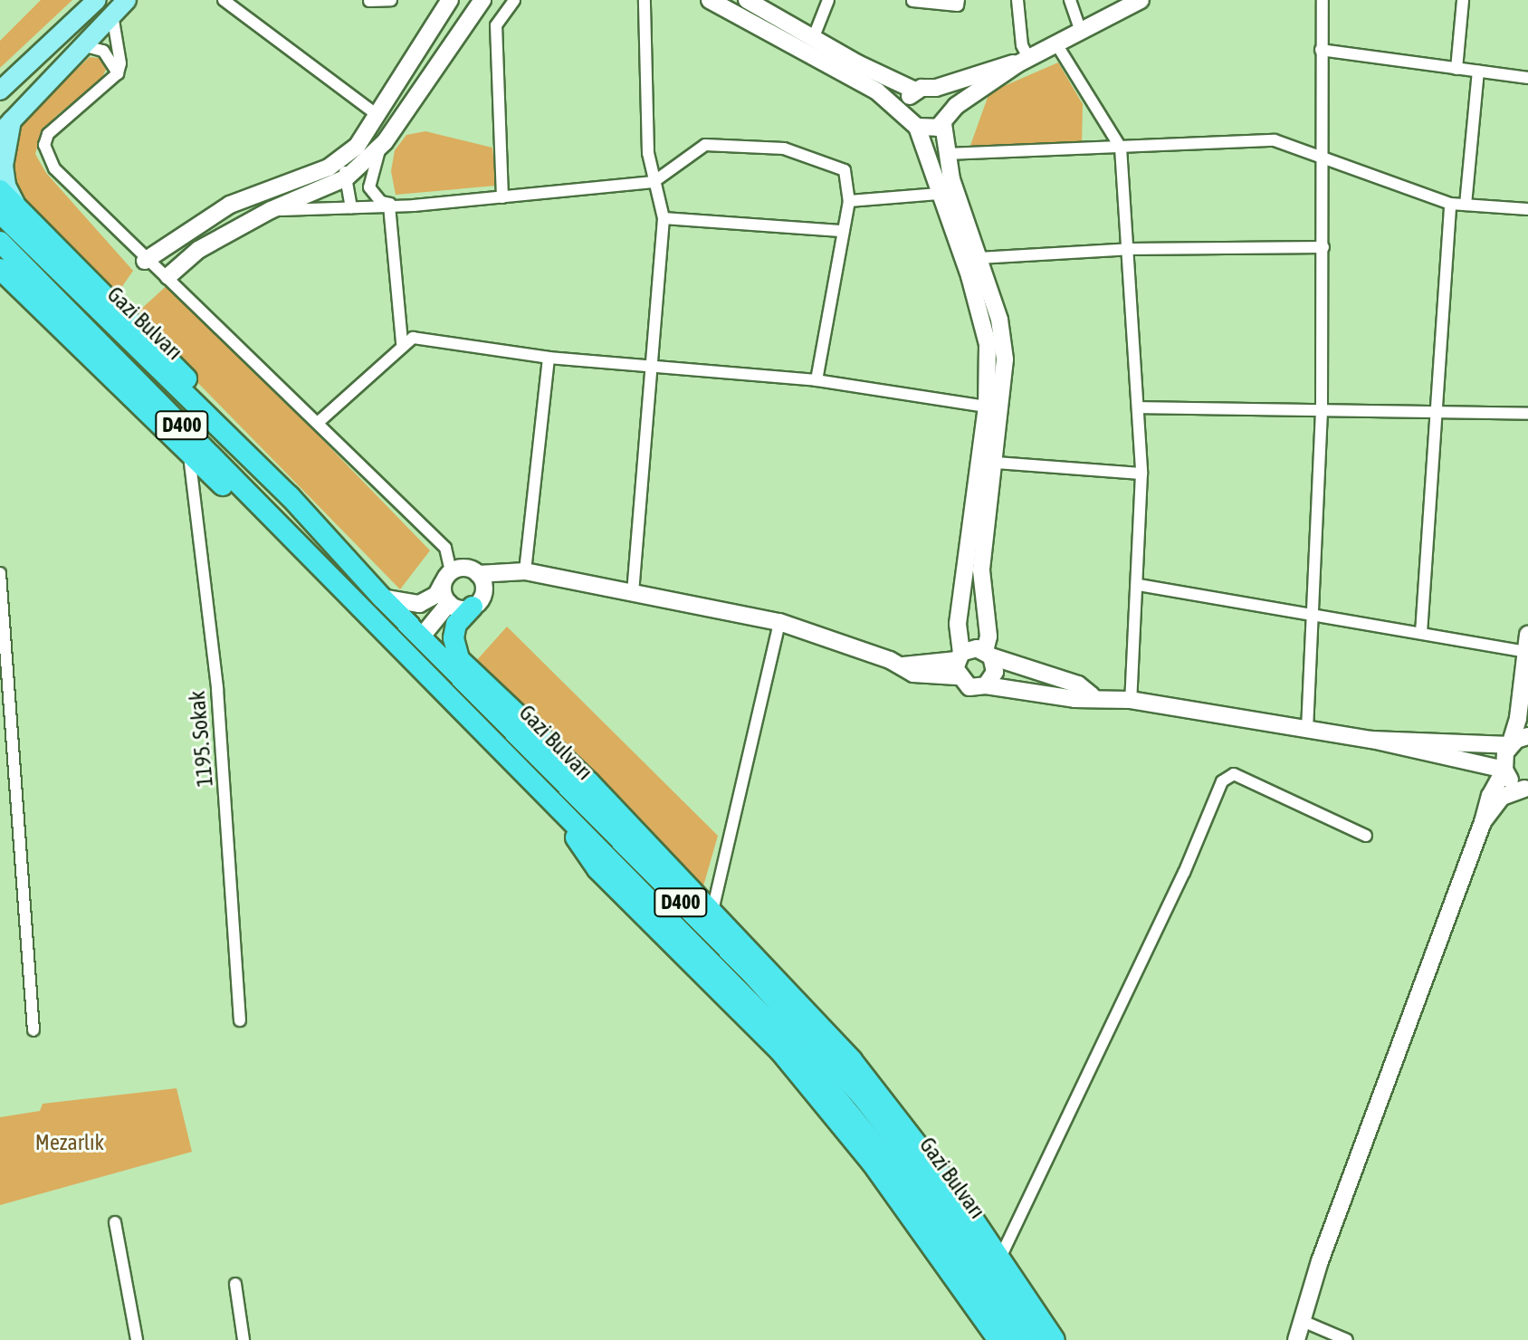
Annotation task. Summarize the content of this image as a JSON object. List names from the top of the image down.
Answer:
{
  "streets": {
    "highway": ["Gazi Bulvarı", "D400"],
    "street": ["1195. Sokak"]
  },
  "parks": ["Mezarlık"]
}
